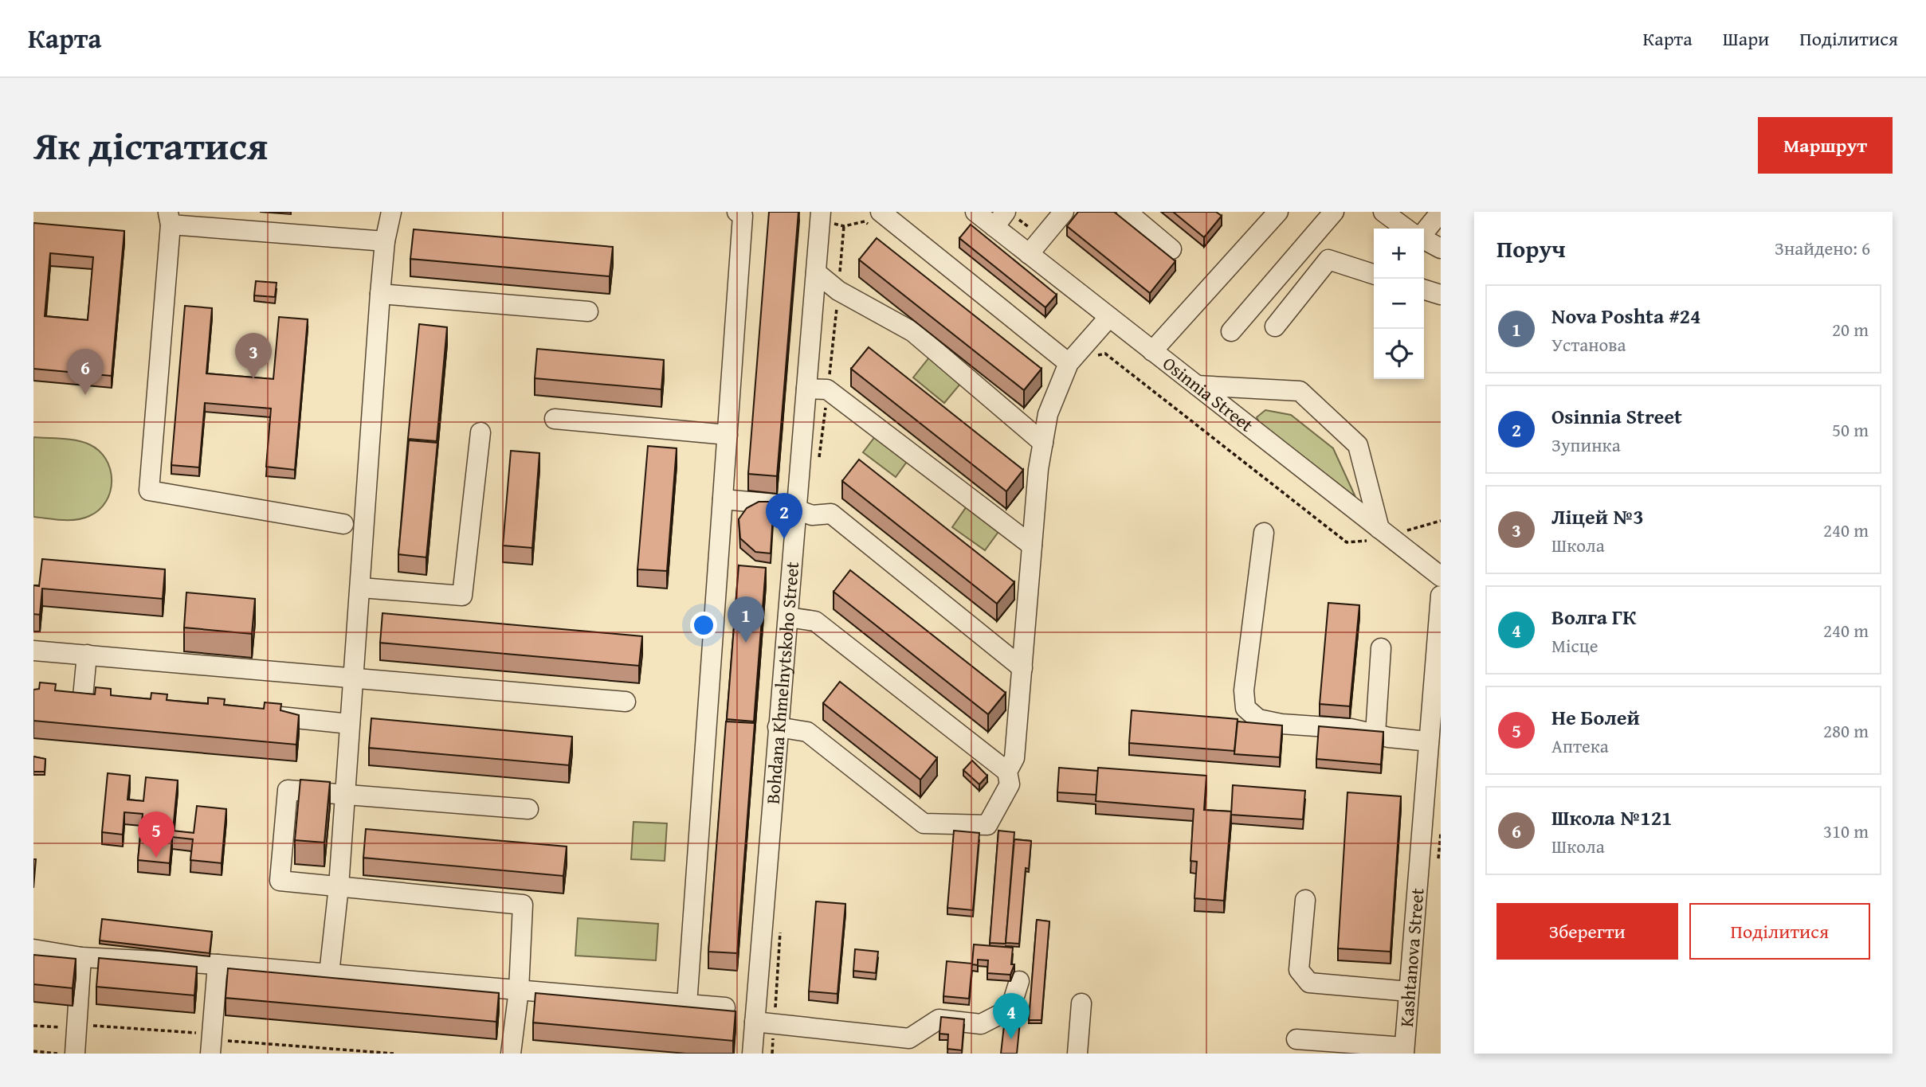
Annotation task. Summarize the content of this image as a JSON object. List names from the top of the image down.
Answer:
{
  "streets": {
    "street": ["Osinnia Street", "Bohdana Khmelnytskoho Street", "Kashtanova Street"]
  },
  "page": {
    "header": "Карта",
    "nav": ["Карта", "Шари", "Поділитися"],
    "title": "Як дістатися",
    "buttons": [
      "Маршрут",
      ["Зберегти", "Поділитися"]
    ],
    "heading": ["Поруч", "Знайдено: 6"],
    "map_buttons": ["+", "−"],
    "list": [
      {
        "mark": "1",
        "name": "Nova Poshta #24",
        "note": "Установа",
        "value": "20 m"
      },
      {
        "mark": "2",
        "name": "Osinnia Street",
        "note": "Зупинка",
        "value": "50 m"
      },
      {
        "mark": "3",
        "name": "Ліцей №3",
        "note": "Школа",
        "value": "240 m"
      },
      {
        "mark": "4",
        "name": "Волга ГК",
        "note": "Місце",
        "value": "240 m"
      },
      {
        "mark": "5",
        "name": "Не Болей",
        "note": "Аптека",
        "value": "280 m"
      },
      {
        "mark": "6",
        "name": "Школа №121",
        "note": "Школа",
        "value": "310 m"
      }
    ],
    "pins": [
      "3",
      "6",
      "2",
      "1",
      "5",
      "4"
    ]
  }
}
